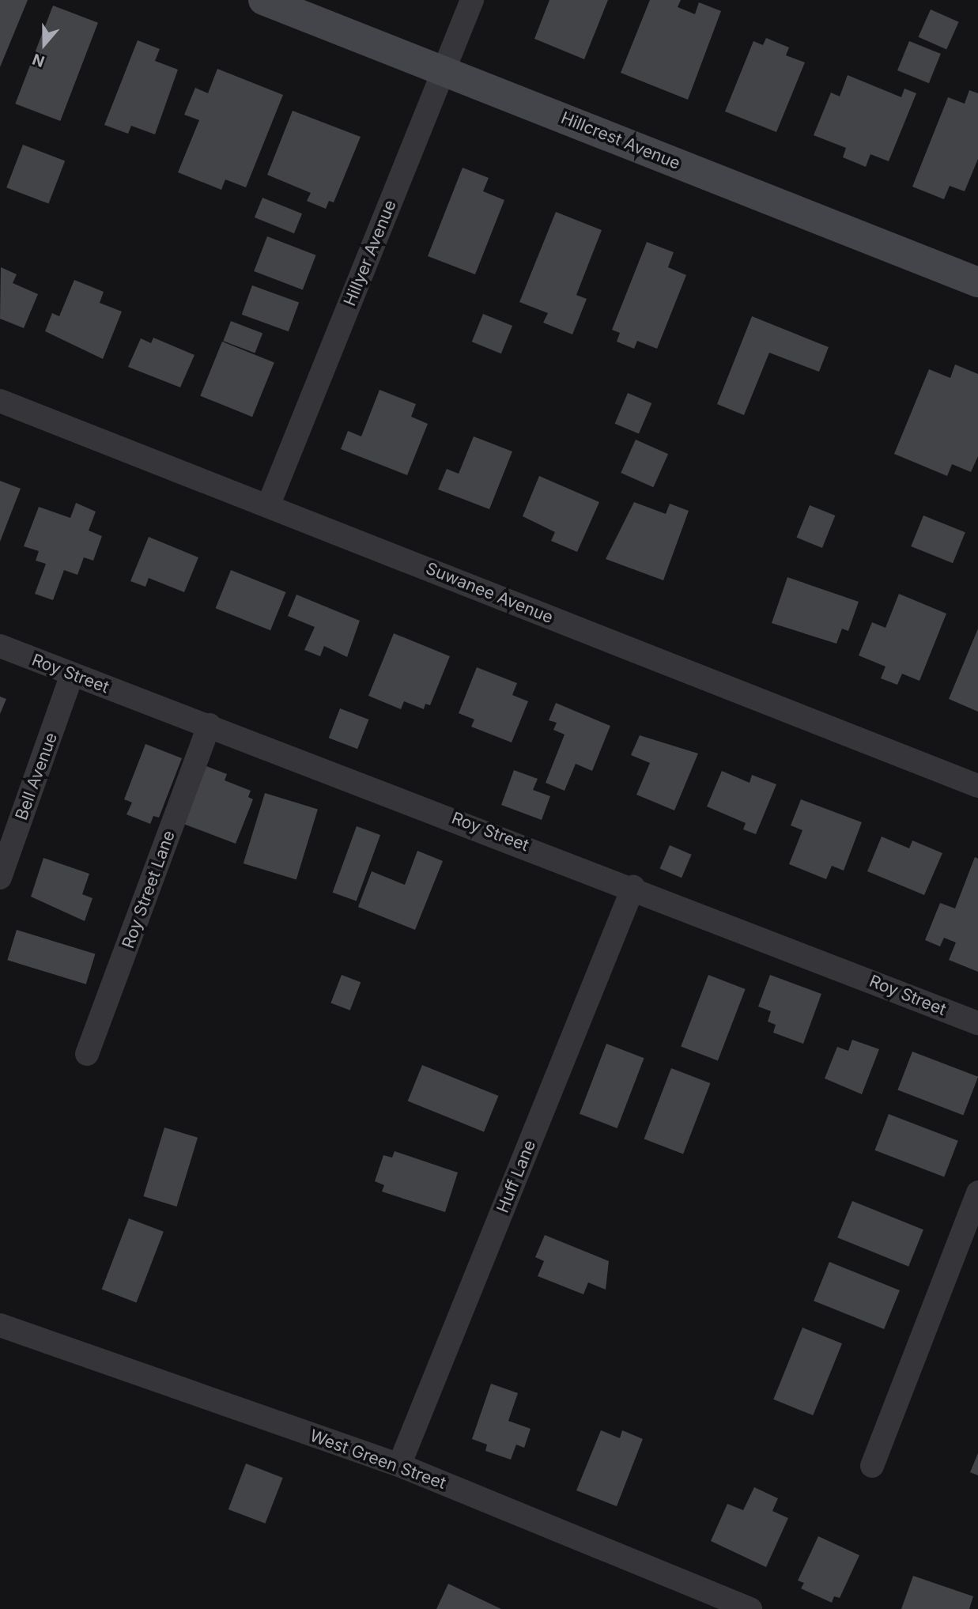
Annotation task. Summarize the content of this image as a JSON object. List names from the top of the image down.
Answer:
{
  "streets": {
    "street": [
      "Hillcrest Avenue",
      "Hillyer Avenue",
      "Suwanee Avenue",
      "Roy Street",
      "Bell Avenue",
      "Roy Street Lane",
      "Huff Lane",
      "West Green Street"
    ]
  },
  "crossings": [
    ["Hillcrest Avenue", "Hillyer Avenue"],
    ["Hillyer Avenue", "Suwanee Avenue"],
    ["Roy Street", "Bell Avenue"],
    ["Roy Street", "Roy Street Lane"],
    ["Roy Street", "Huff Lane"],
    ["Huff Lane", "West Green Street"]
  ],
  "north": "bottom"
}
